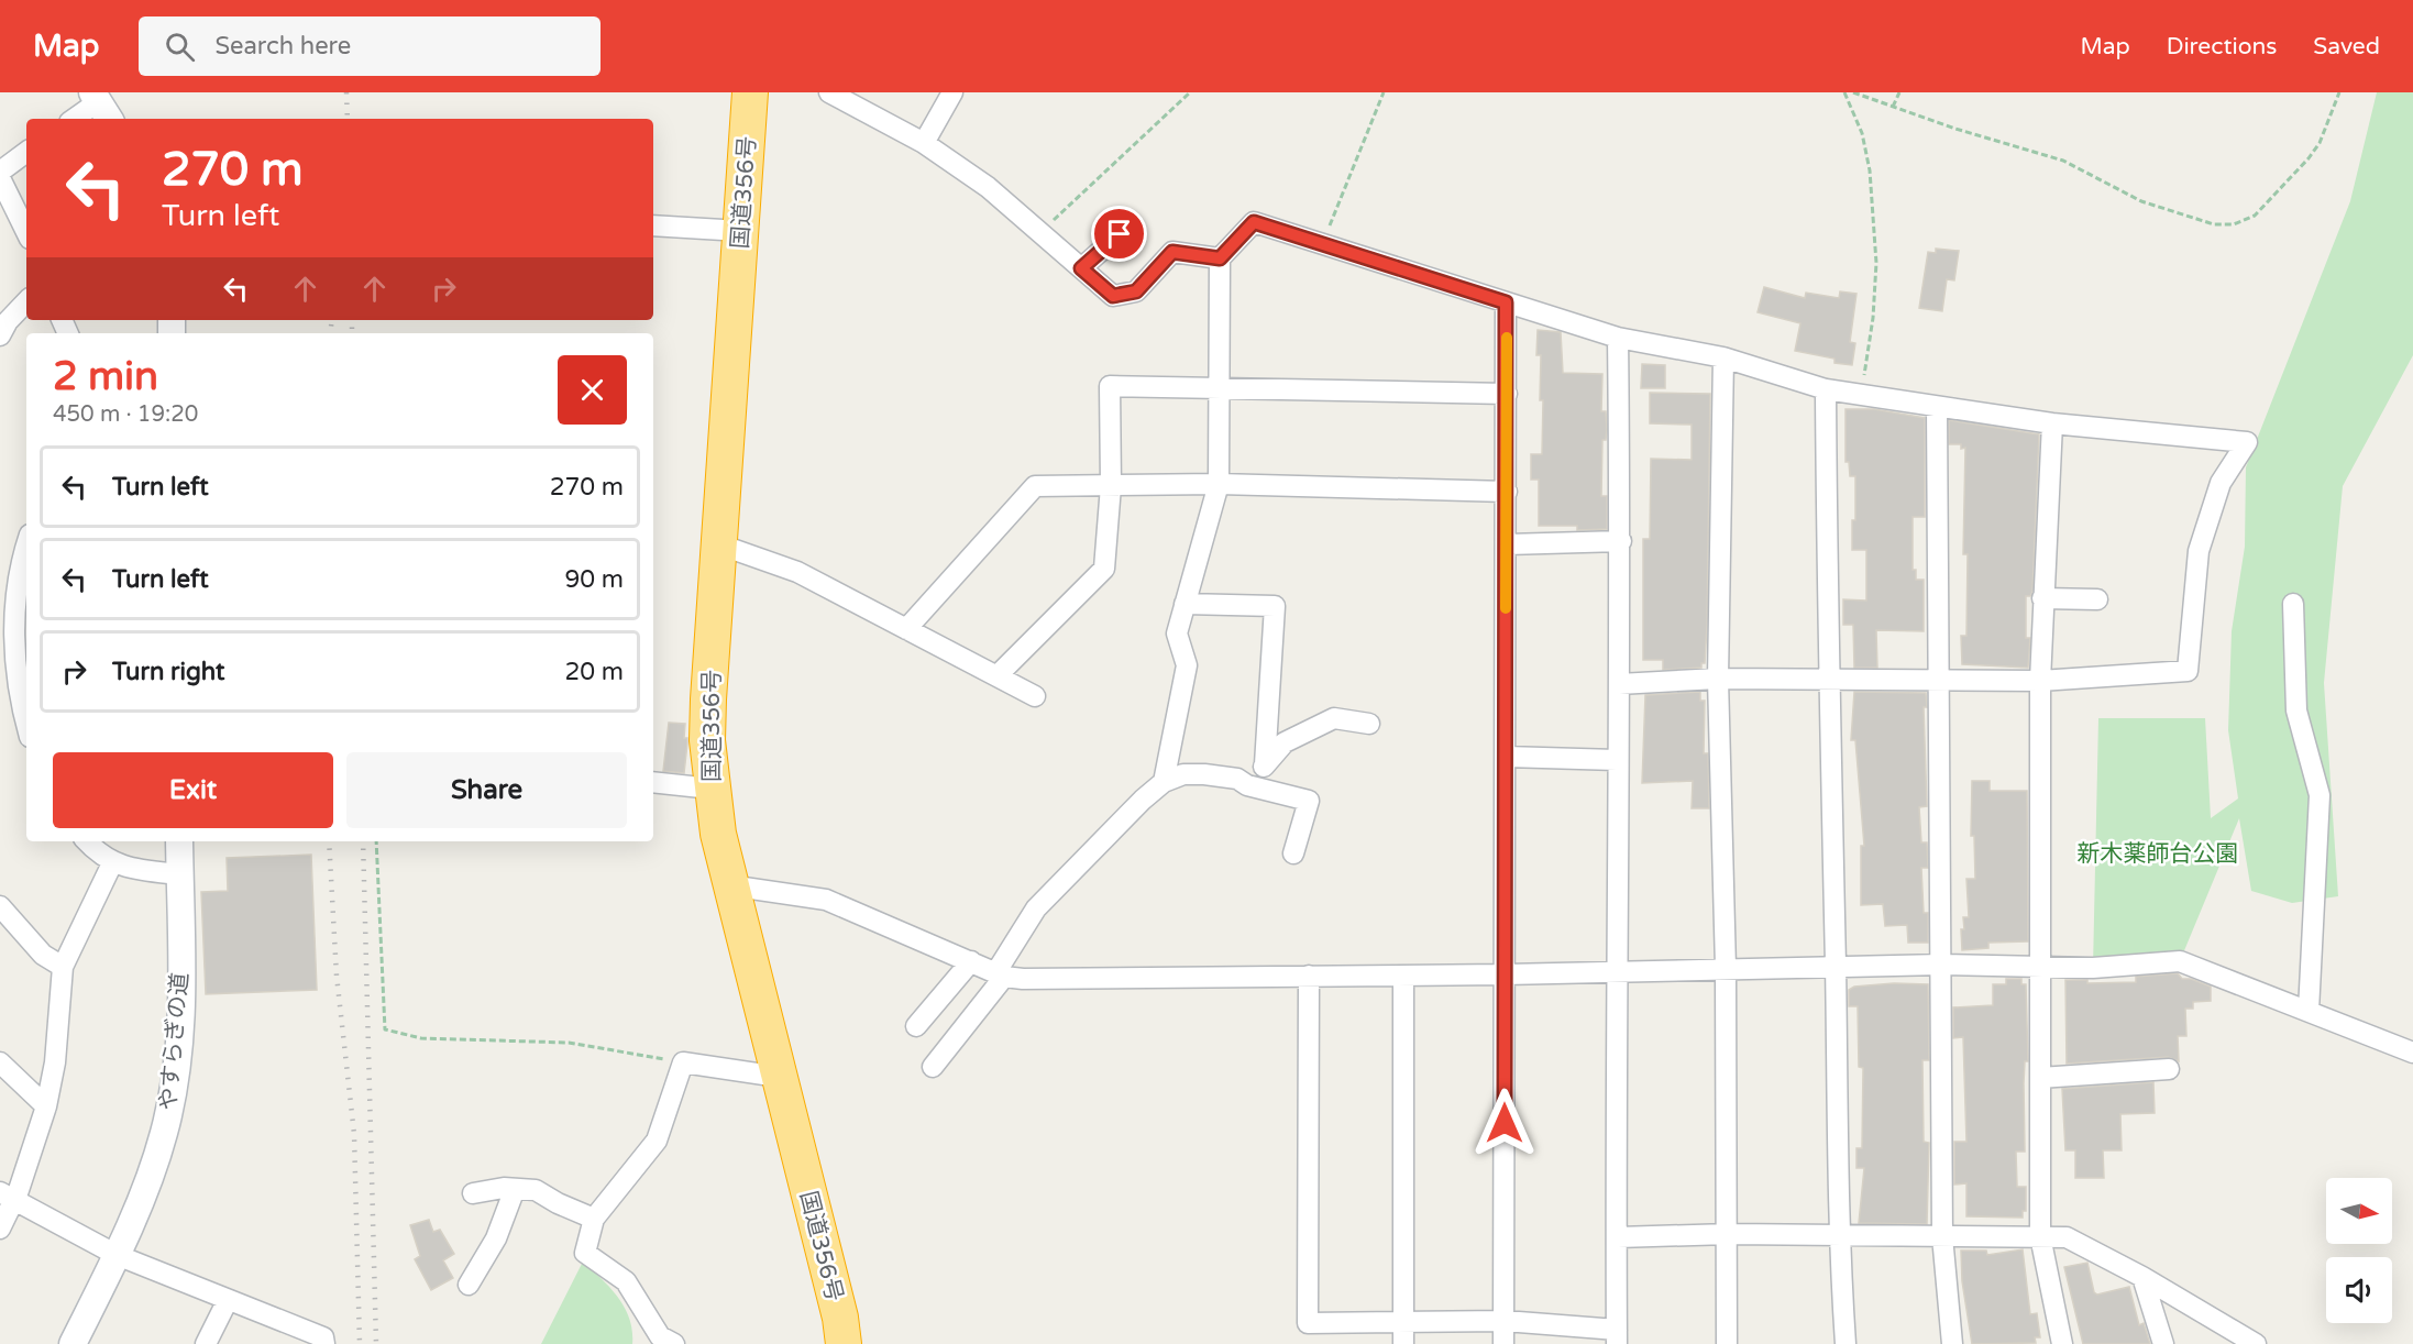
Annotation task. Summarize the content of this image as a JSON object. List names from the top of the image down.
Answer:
{
  "streets": {
    "highway": ["国道356号"],
    "street": ["やすらぎの道"]
  },
  "parks": ["新木薬師台公園"],
  "north": "right",
  "page": {
    "header": "Map",
    "search": "Search here",
    "nav": ["Map", "Directions", "Saved"],
    "turn": ["270 m", "Turn left"],
    "heading": ["2 min", "450 m · 19:20"],
    "list": [
      {
        "name": "Turn left",
        "value": "270 m"
      },
      {
        "name": "Turn left",
        "value": "90 m"
      },
      {
        "name": "Turn right",
        "value": "20 m"
      }
    ],
    "buttons": ["Exit", "Share"]
  }
}
